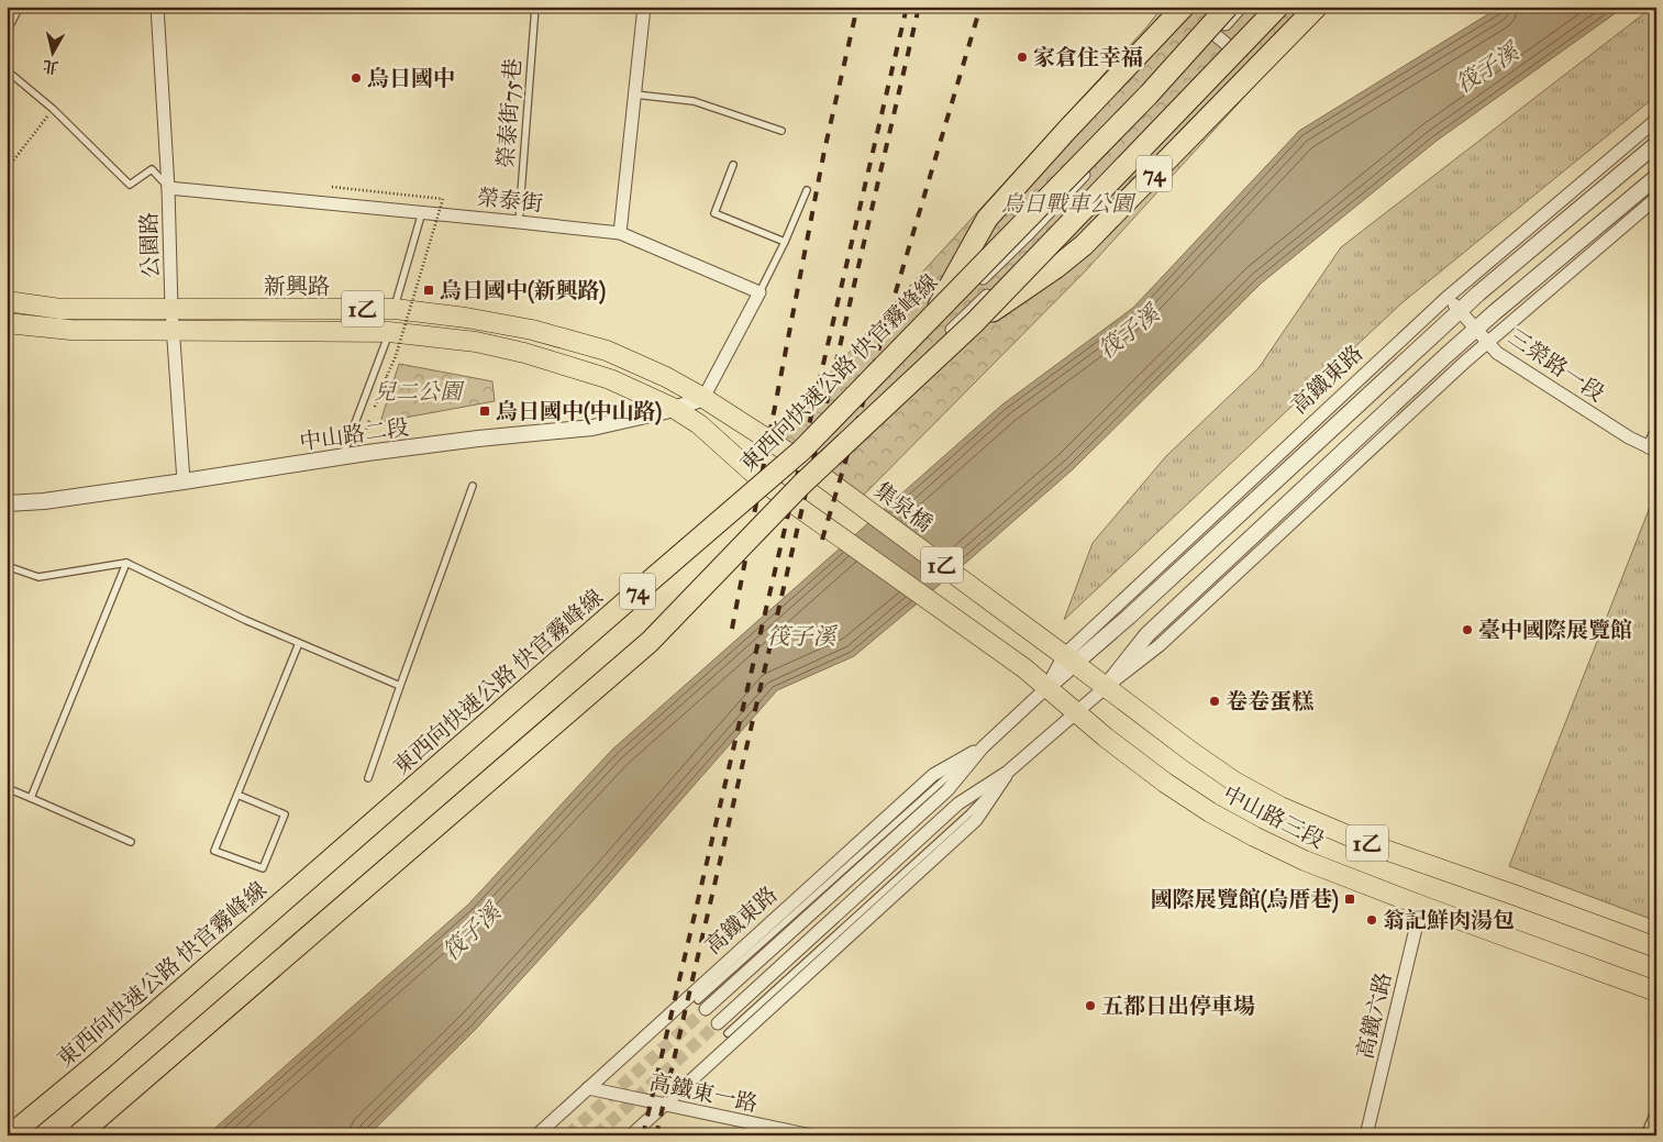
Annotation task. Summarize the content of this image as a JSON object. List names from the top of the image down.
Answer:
{
  "streets": {
    "highway": ["74", "東西向快速公路 快官霧峰線"],
    "main road": [
      "新興路",
      "1乙",
      "集泉橋",
      "中山路三段"
    ],
    "street": [
      "榮泰街",
      "公園路",
      "三榮路一段",
      "高鐵東路",
      "中山路二段",
      "高鐵六路",
      "高鐵東一路"
    ],
    "lane": ["榮泰街75巷"]
  },
  "crossings": [
    ["榮泰街75巷", "榮泰街"],
    ["74", "東西向快速公路 快官霧峰線"],
    ["榮泰街", "公園路"],
    ["公園路", "新興路"],
    ["公園路", "中山路二段"],
    ["新興路", "1乙"],
    ["新興路", "中山路二段"],
    ["新興路", "中山路三段"],
    ["1乙", "中山路二段"],
    ["1乙", "集泉橋"],
    ["三榮路一段", "高鐵東路"],
    ["高鐵東路", "集泉橋"],
    ["高鐵東路", "中山路三段"],
    ["高鐵東路", "高鐵東一路"],
    ["中山路二段", "中山路三段"],
    ["集泉橋", "中山路三段"],
    ["中山路三段", "高鐵六路"]
  ],
  "water": ["筏子溪"],
  "parks": ["烏日戰車公園", "兒二公園"],
  "places": {
    "other": [
      "家倉住幸福",
      "烏日國中",
      "臺中國際展覽館",
      "卷卷蛋糕",
      "翁記鮮肉湯包",
      "五都日出停車場"
    ],
    "transit": ["烏日國中(新興路)", "烏日國中(中山路)", "國際展覽館(烏厝巷)"]
  },
  "north": "bottom"
}
